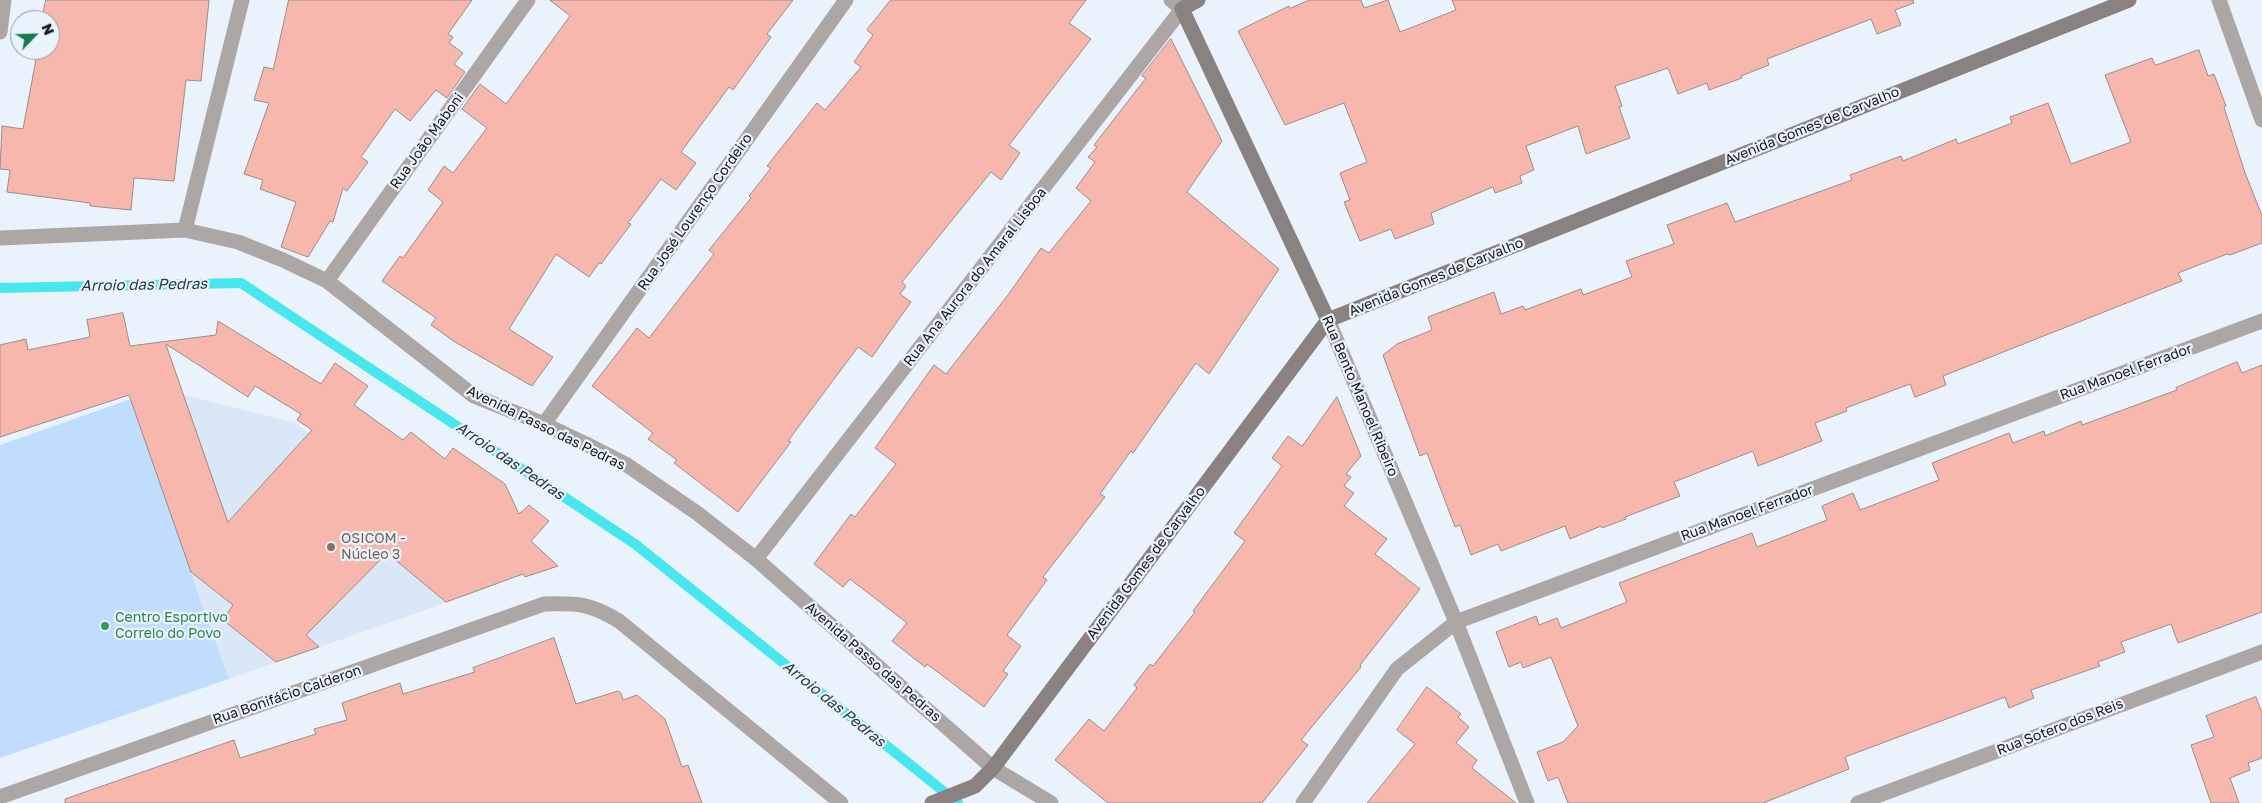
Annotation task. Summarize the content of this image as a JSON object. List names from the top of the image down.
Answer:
{
  "streets": {
    "street": [
      "Avenida Gomes de Carvalho",
      "Rua João Maboni",
      "Rua José Lourenço Cordeiro",
      "Rua Ana Aurora do Amaral Lisboa",
      "Rua Manoel Ferrador",
      "Rua Bento Manoel Ribeiro",
      "Avenida Passo das Pedras",
      "Rua Bonifácio Calderon",
      "Rua Sotero dos Reis"
    ]
  },
  "crossings": [
    ["Avenida Gomes de Carvalho", "Rua Bento Manoel Ribeiro"],
    ["Avenida Gomes de Carvalho", "Avenida Passo das Pedras"],
    ["Rua João Maboni", "Avenida Passo das Pedras"],
    ["Rua José Lourenço Cordeiro", "Avenida Passo das Pedras"],
    ["Rua Ana Aurora do Amaral Lisboa", "Rua Bento Manoel Ribeiro"],
    ["Rua Ana Aurora do Amaral Lisboa", "Avenida Passo das Pedras"],
    ["Rua Manoel Ferrador", "Rua Bento Manoel Ribeiro"]
  ],
  "water": ["Arroio das Pedras"],
  "places": ["OSICOM - Núcleo 3", "Centro Esportivo Correio do Povo"],
  "north": "top right"
}
